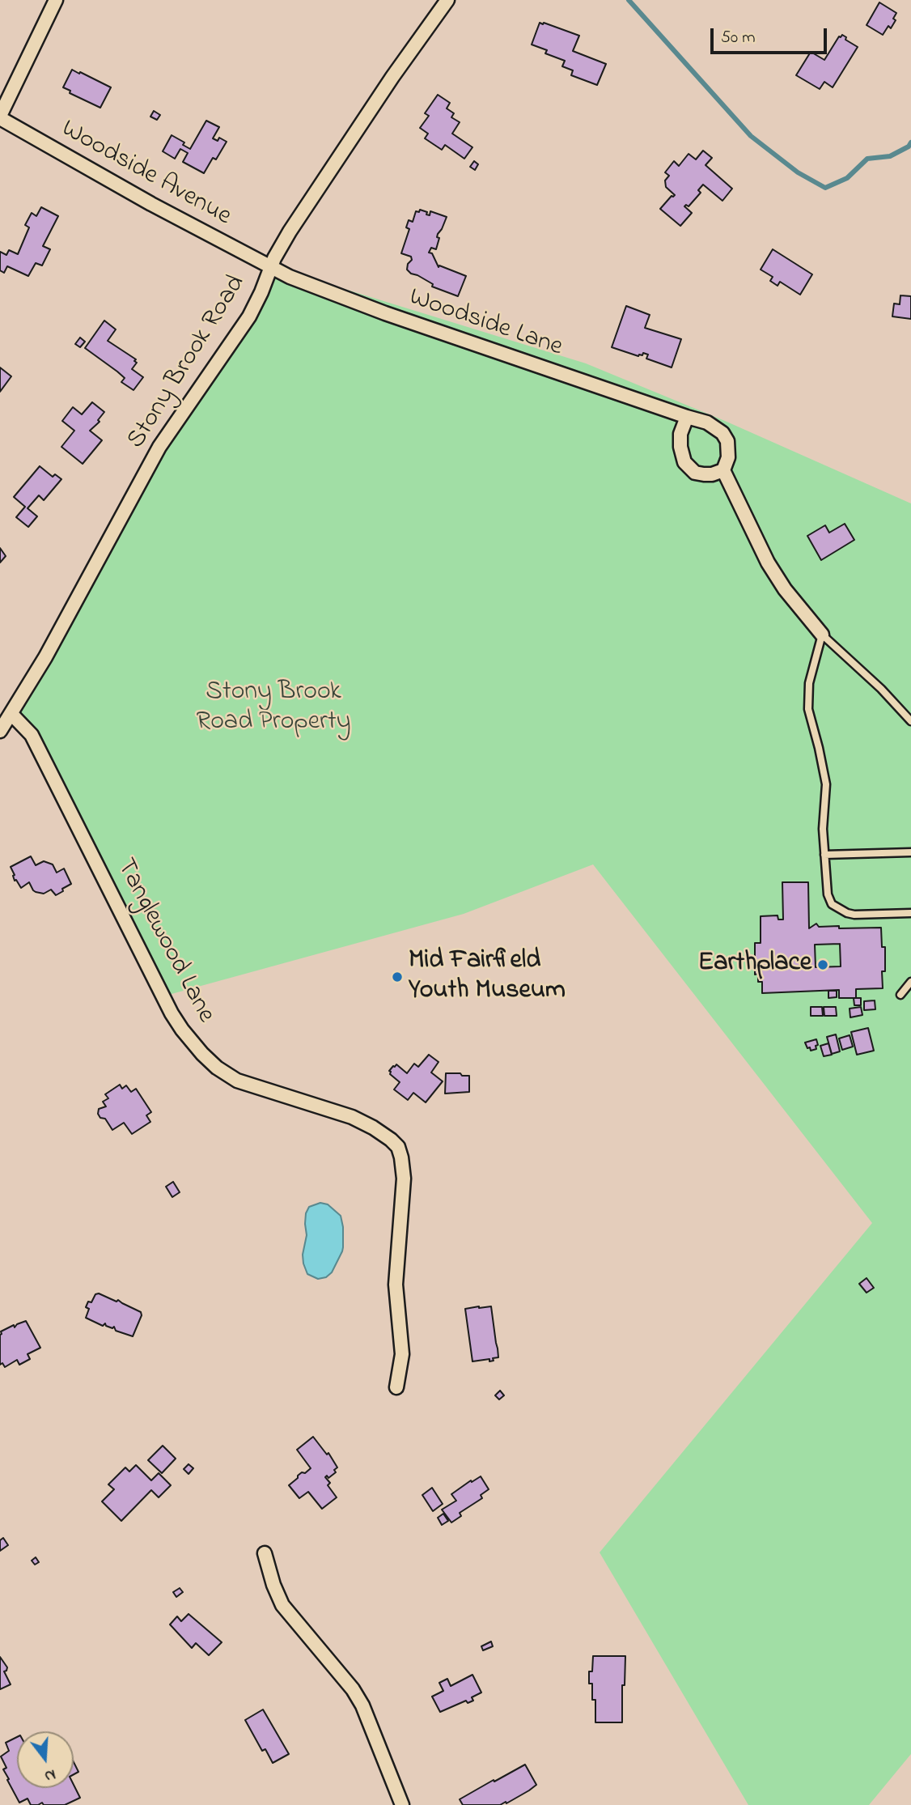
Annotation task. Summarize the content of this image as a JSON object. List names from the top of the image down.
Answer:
{
  "streets": {
    "street": [
      "Woodside Avenue",
      "Woodside Lane",
      "Stony Brook Road",
      "Tanglewood Lane"
    ]
  },
  "crossings": [
    ["Woodside Avenue", "Woodside Lane"],
    ["Woodside Avenue", "Stony Brook Road"],
    ["Woodside Lane", "Stony Brook Road"],
    ["Stony Brook Road", "Tanglewood Lane"]
  ],
  "parks": ["Stony Brook Road Property"],
  "places": ["Earthplace", "Mid Fairfield Youth Museum"],
  "scale_bar": "50 m",
  "north": "bottom"
}
